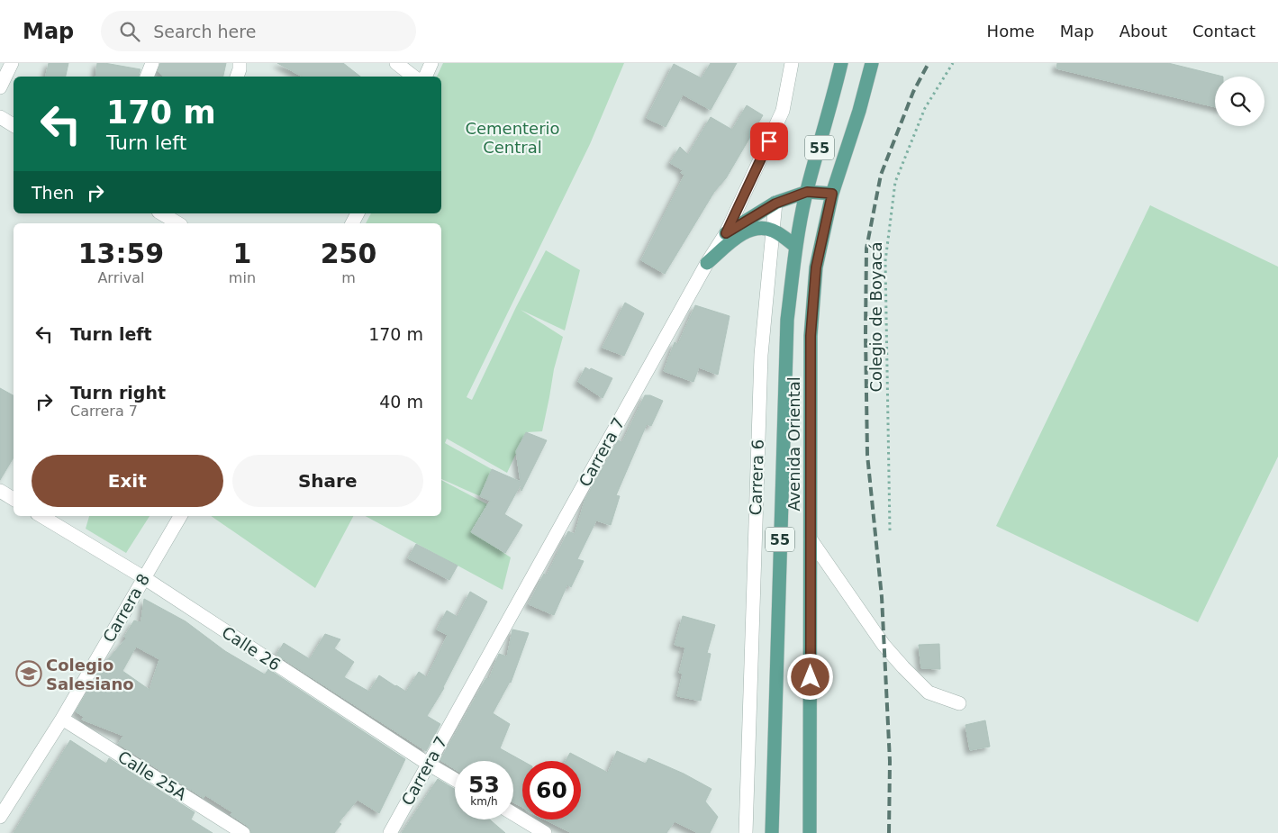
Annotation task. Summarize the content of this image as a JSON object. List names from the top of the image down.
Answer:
{
  "streets": {
    "main road": ["55", "Avenida Oriental"],
    "street": [
      "Carrera 7",
      "Carrera 6",
      "Carrera 8",
      "Calle 26",
      "Calle 25A"
    ],
    "path": ["Colegio de Boyacá"]
  },
  "crossings": [
    ["Carrera 7", "Calle 26"],
    ["Carrera 8", "Calle 26"],
    ["Carrera 8", "Calle 25A"]
  ],
  "parks": ["Cementerio Central"],
  "places": {
    "school or university": ["Colegio Salesiano"]
  },
  "page": {
    "header": "Map",
    "search": "Search here",
    "nav": [
      "Home",
      "Map",
      "About",
      "Contact"
    ],
    "turn": ["170 m", "Turn left"],
    "then": "Then",
    "eta": [
      "13:59",
      "Arrival",
      "1",
      "min",
      "250",
      "m"
    ],
    "list": [
      {
        "name": "Turn left",
        "value": "170 m"
      },
      {
        "name": "Turn right",
        "note": "Carrera 7",
        "value": "40 m"
      }
    ],
    "buttons": ["Exit", "Share"],
    "speed": "53 km/h",
    "limit": "60"
  }
}
